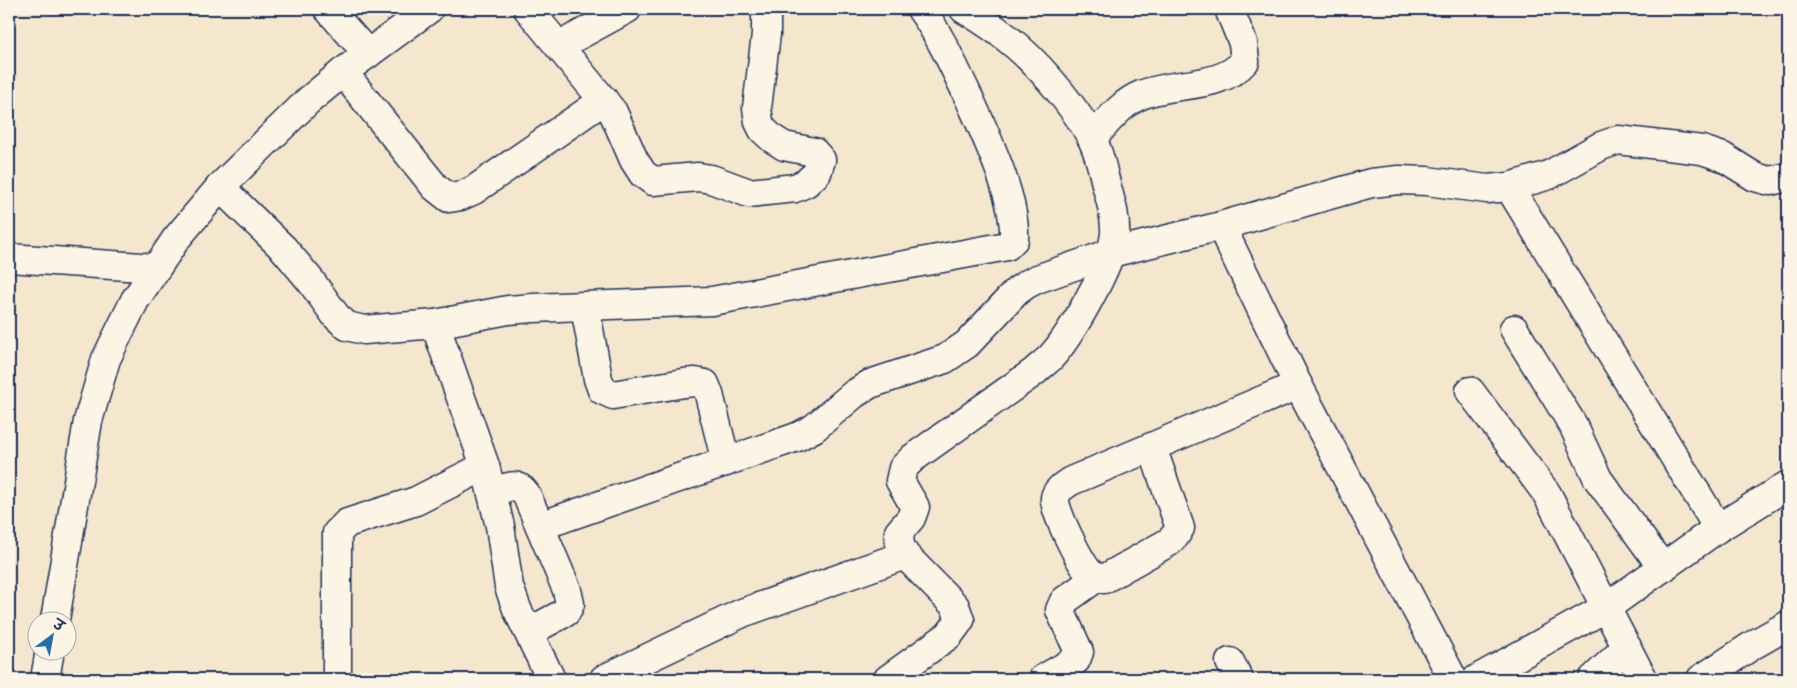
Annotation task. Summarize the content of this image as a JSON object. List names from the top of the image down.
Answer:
{
  "north": "top right"
}
